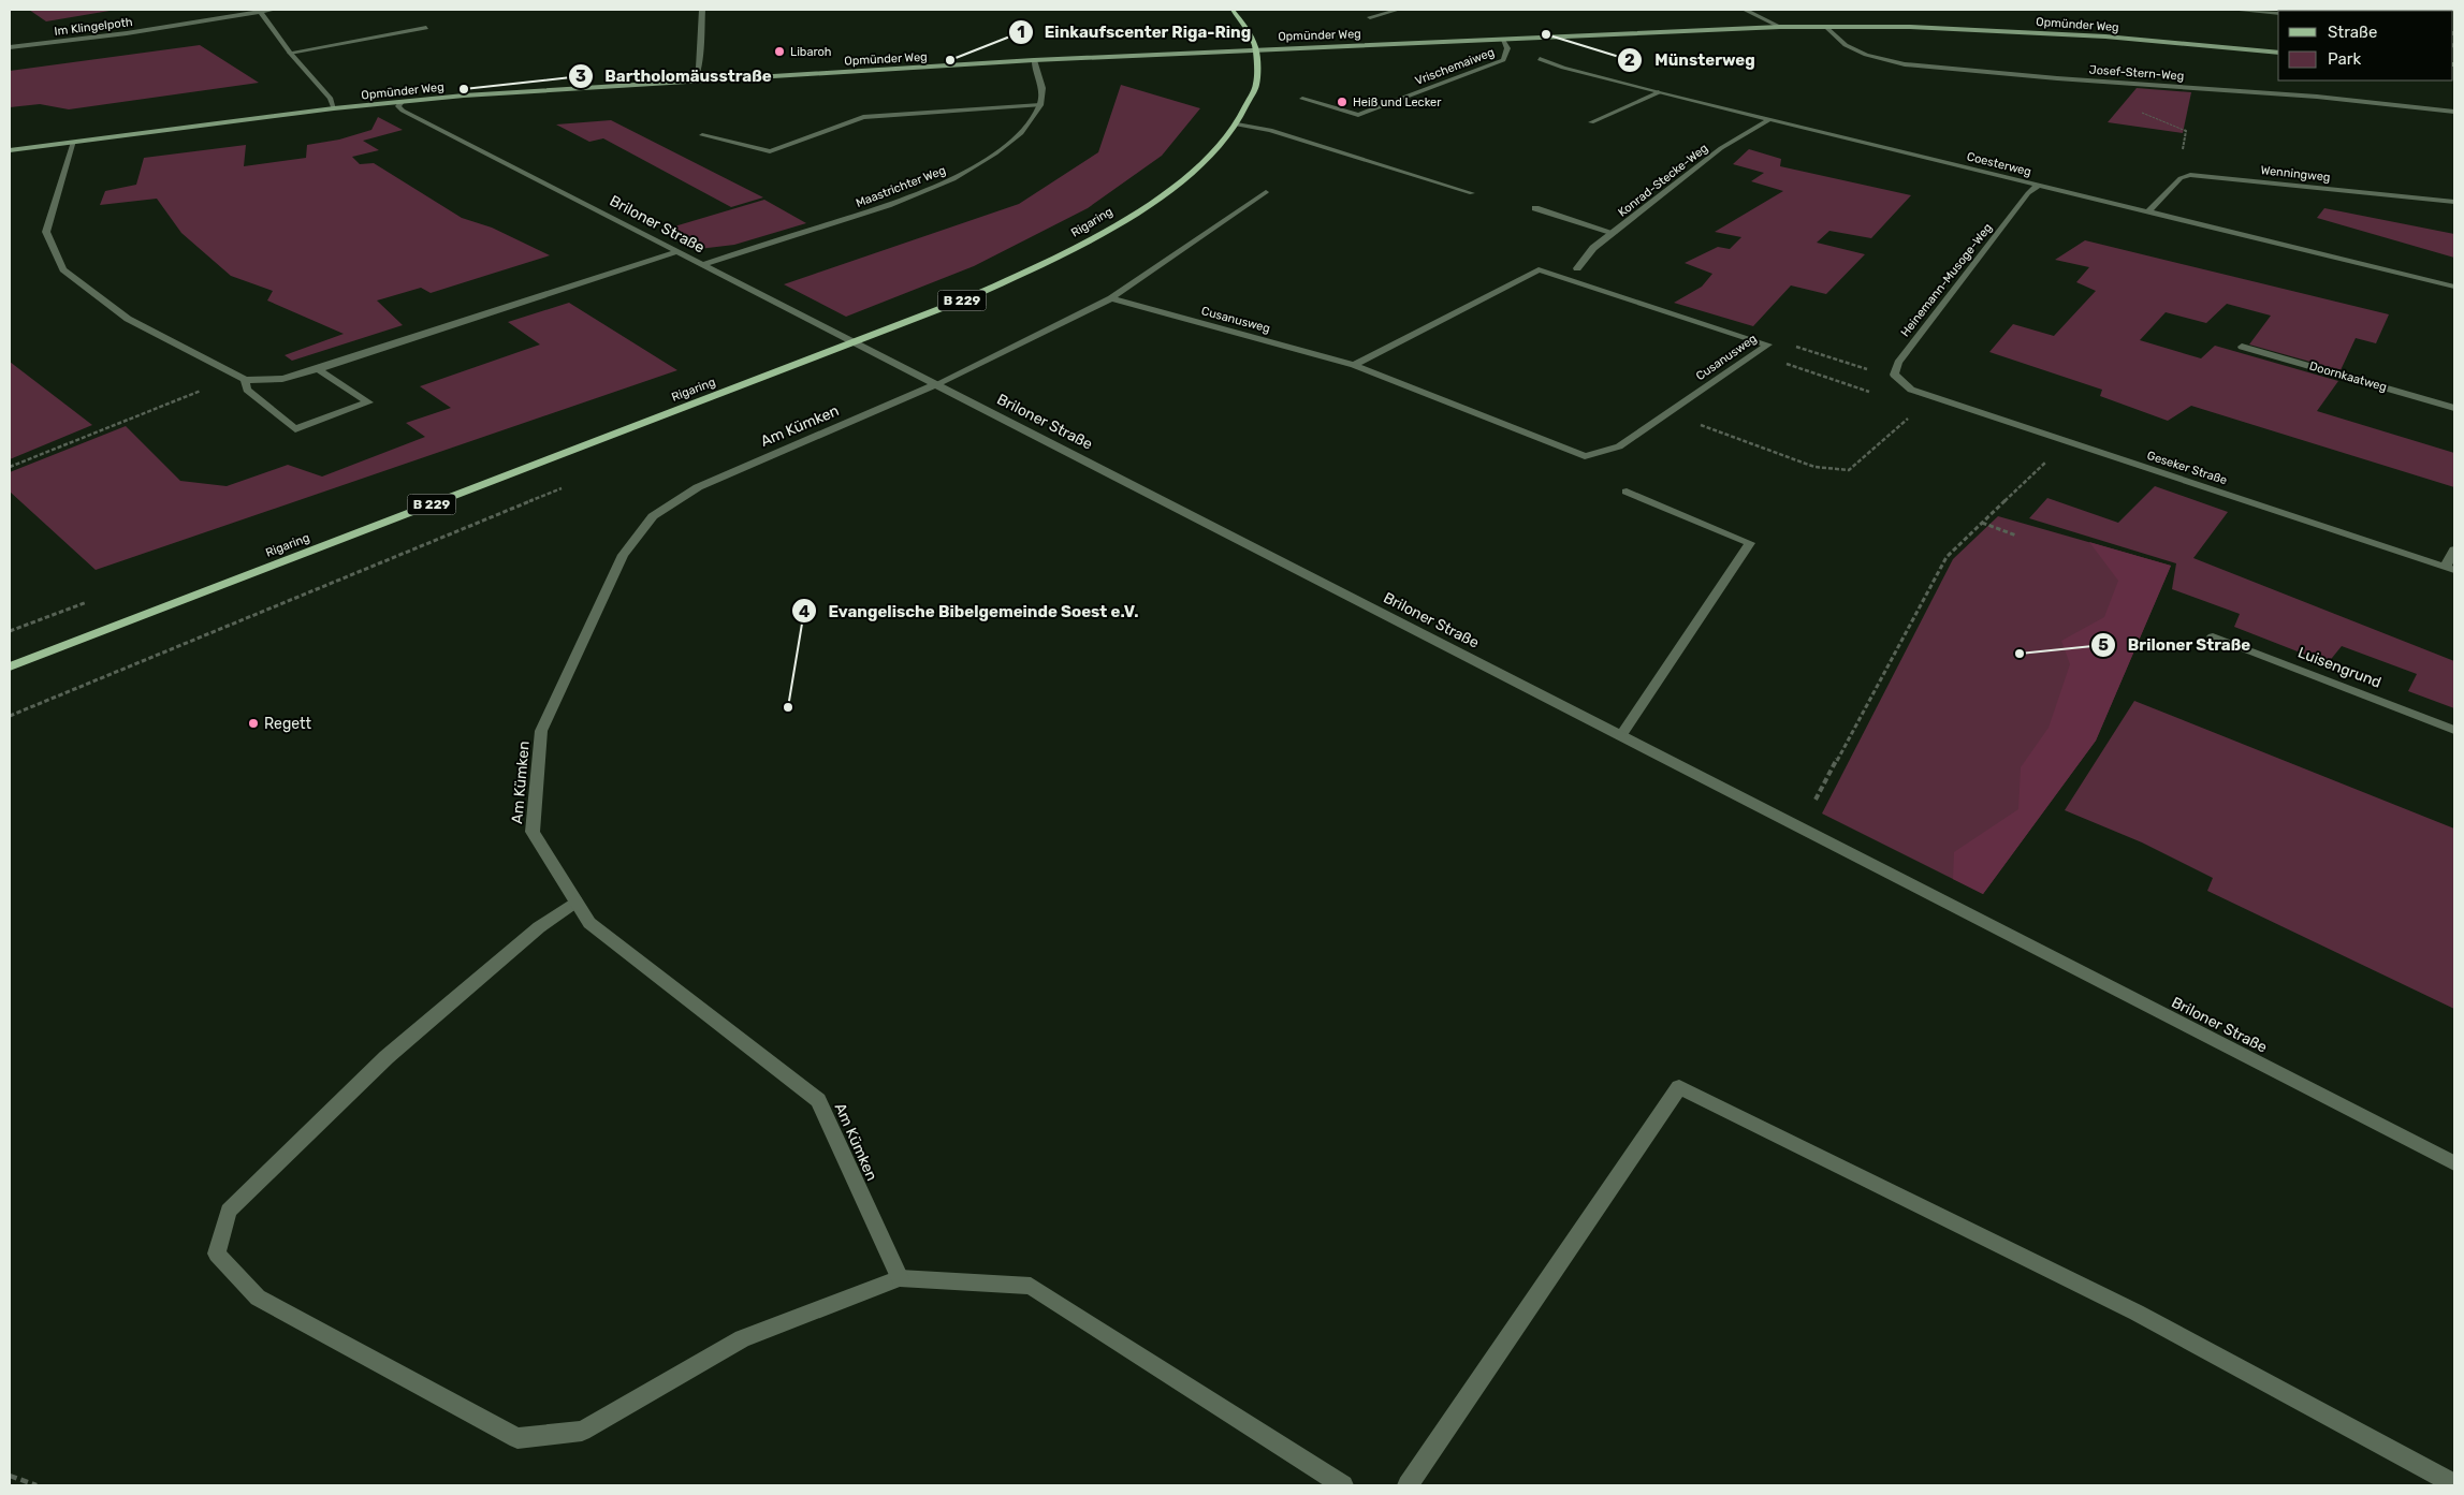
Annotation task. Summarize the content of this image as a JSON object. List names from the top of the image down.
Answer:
{
  "streets": {
    "main road": ["Rigaring", "B 229"],
    "street": [
      "Opmünder Weg",
      "Im Klingelpoth",
      "Vrischemaiweg",
      "Josef-Stern-Weg",
      "Coesterweg",
      "Wenningweg",
      "Konrad-Stecke-Weg",
      "Maastrichter Weg",
      "Briloner Straße",
      "Heinemann-Musoge-Weg",
      "Cusanusweg",
      "Doornkaatweg",
      "Am Kümken",
      "Geseker Straße",
      "Luisengrund"
    ]
  },
  "crossings": [
    ["Opmünder Weg", "Vrischemaiweg"],
    ["Opmünder Weg", "Josef-Stern-Weg"],
    ["Opmünder Weg", "Rigaring"],
    ["Opmünder Weg", "Briloner Straße"],
    ["Coesterweg", "Konrad-Stecke-Weg"],
    ["Coesterweg", "Heinemann-Musoge-Weg"],
    ["Maastrichter Weg", "Briloner Straße"],
    ["Rigaring", "Briloner Straße"],
    ["Briloner Straße", "Am Kümken"],
    ["Heinemann-Musoge-Weg", "Geseker Straße"],
    ["Cusanusweg", "Am Kümken"]
  ],
  "places": [
    "Münsterweg",
    "Libaroh",
    "Einkaufscenter Riga-Ring",
    "Bartholomäusstraße",
    "Heiß und Lecker",
    "Briloner Straße",
    "Evangelische Bibelgemeinde Soest e.V.",
    "Regett"
  ],
  "legend": ["Straße", "Park"]
}
